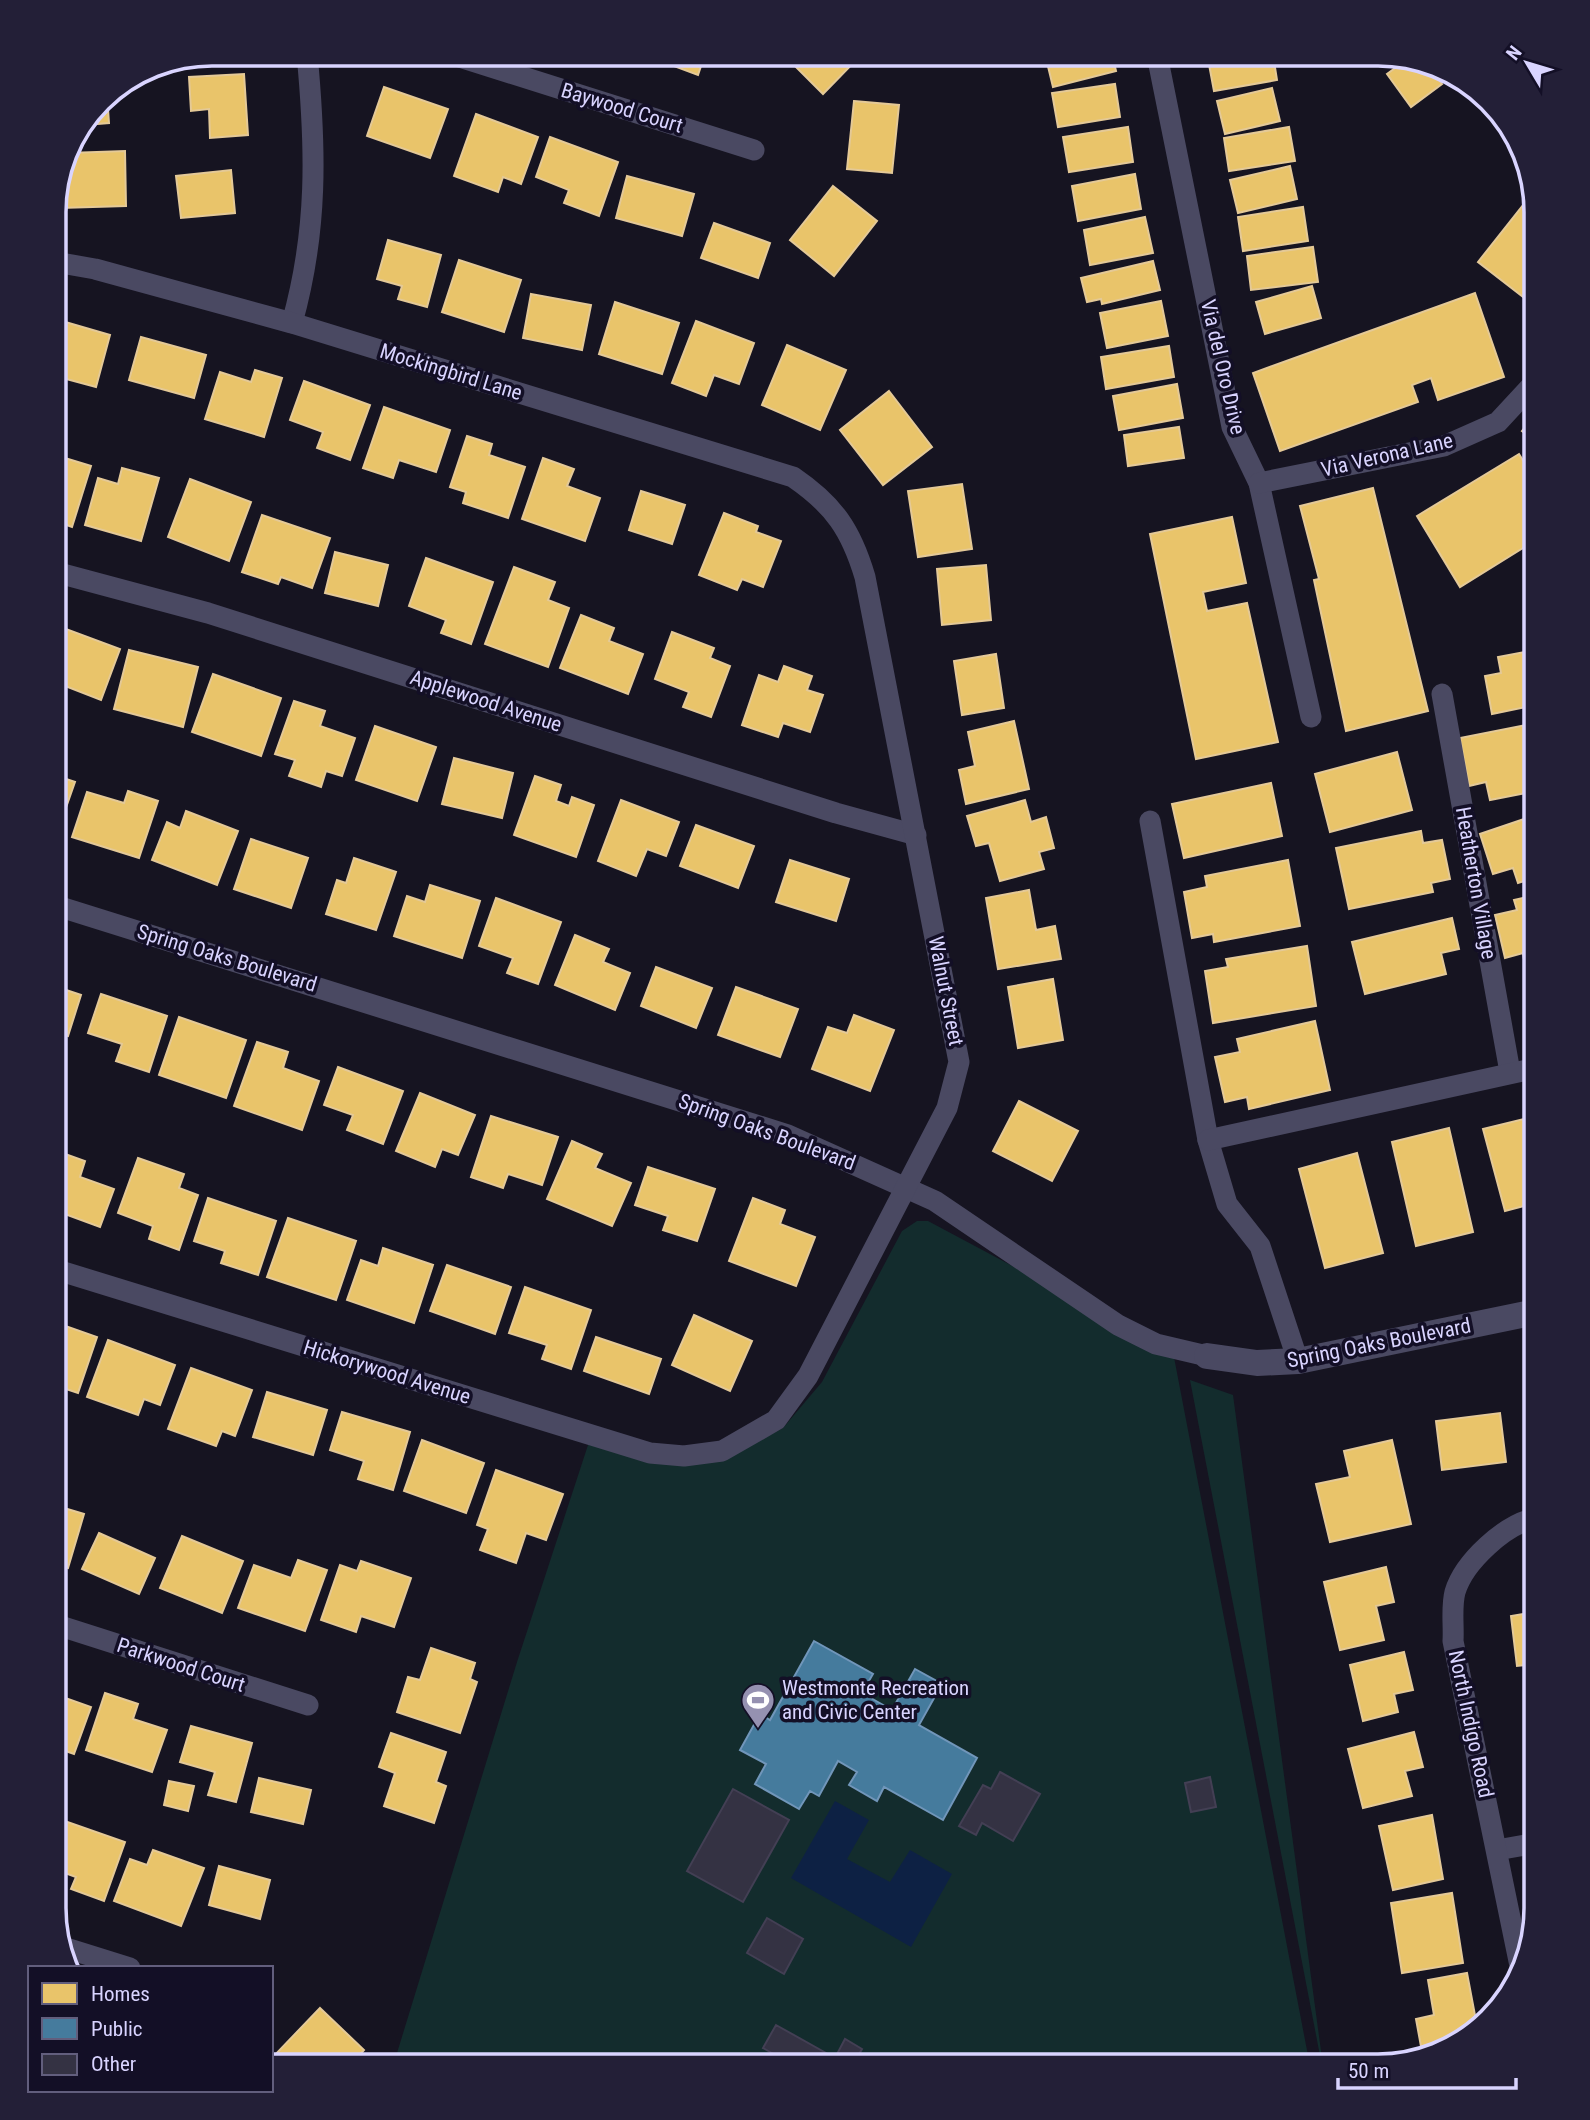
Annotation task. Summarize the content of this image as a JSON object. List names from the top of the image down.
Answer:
{
  "streets": {
    "street": [
      "Baywood Court",
      "Via del Oro Drive",
      "Mockingbird Lane",
      "Via Verona Lane",
      "Applewood Avenue",
      "Heatherton Village",
      "Spring Oaks Boulevard",
      "Walnut Street",
      "Hickorywood Avenue",
      "Parkwood Court",
      "North Indigo Road"
    ]
  },
  "crossings": [
    ["Via del Oro Drive", "Via Verona Lane"],
    ["Mockingbird Lane", "Walnut Street"],
    ["Applewood Avenue", "Walnut Street"],
    ["Spring Oaks Boulevard", "Walnut Street"],
    ["Walnut Street", "Hickorywood Avenue"]
  ],
  "places": {
    "sports": ["Westmonte Recreation and Civic Center"]
  },
  "legend": ["Homes", "Public", "Other"],
  "scale_bar": "50 m",
  "north": "top left"
}
